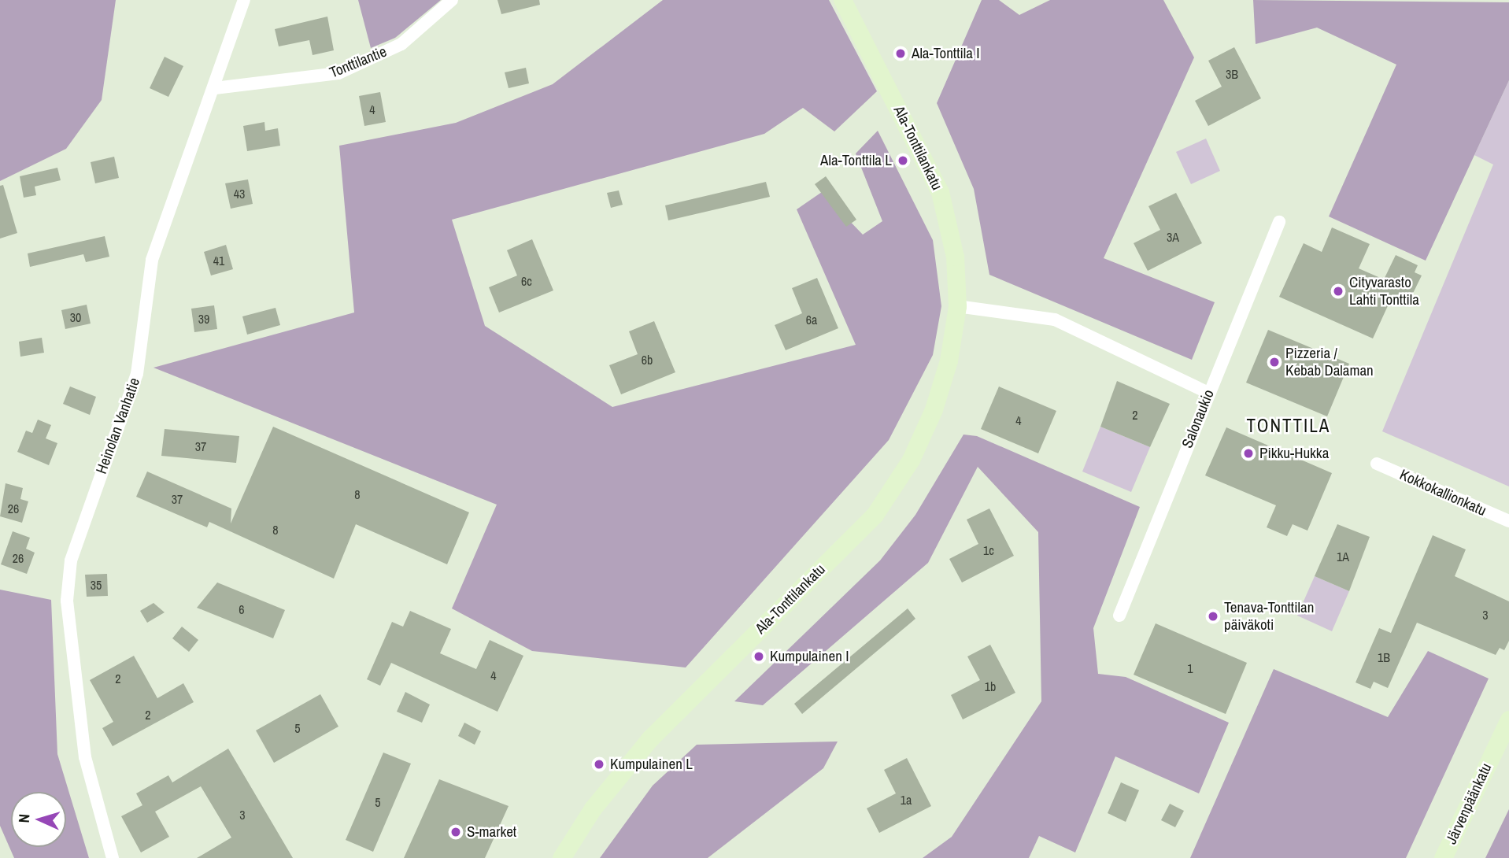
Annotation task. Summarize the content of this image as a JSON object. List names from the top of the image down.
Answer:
{
  "streets": {
    "street": [
      "Tonttilantie",
      "Ala-Tonttilankatu",
      "Salonaukio",
      "Heinolan Vanhatie",
      "Kokkokallionkatu",
      "Järvenpäänkatu"
    ]
  },
  "crossings": [
    ["Tonttilantie", "Heinolan Vanhatie"]
  ],
  "districts": ["TONTTILA"],
  "places": [
    "Ala-Tonttila I",
    "Ala-Tonttila L",
    "Cityvarasto Lahti Tonttila",
    "Pizzeria / Kebab Dalaman",
    "Pikku-Hukka",
    "Tenava-Tonttilan päiväkoti",
    "Kumpulainen I",
    "Kumpulainen L",
    "S-market"
  ],
  "house_numbers": [
    "3B",
    "4",
    "43",
    "3A",
    "41",
    "6c",
    "30",
    "39",
    "6a",
    "6b",
    "2",
    "4",
    "37",
    "8",
    "37",
    "26",
    "8",
    "1c",
    "1A",
    "26",
    "35",
    "6",
    "3",
    "1B",
    "1",
    "4",
    "2",
    "1b",
    "2",
    "5",
    "1a",
    "5",
    "3"
  ],
  "north": "left"
}
